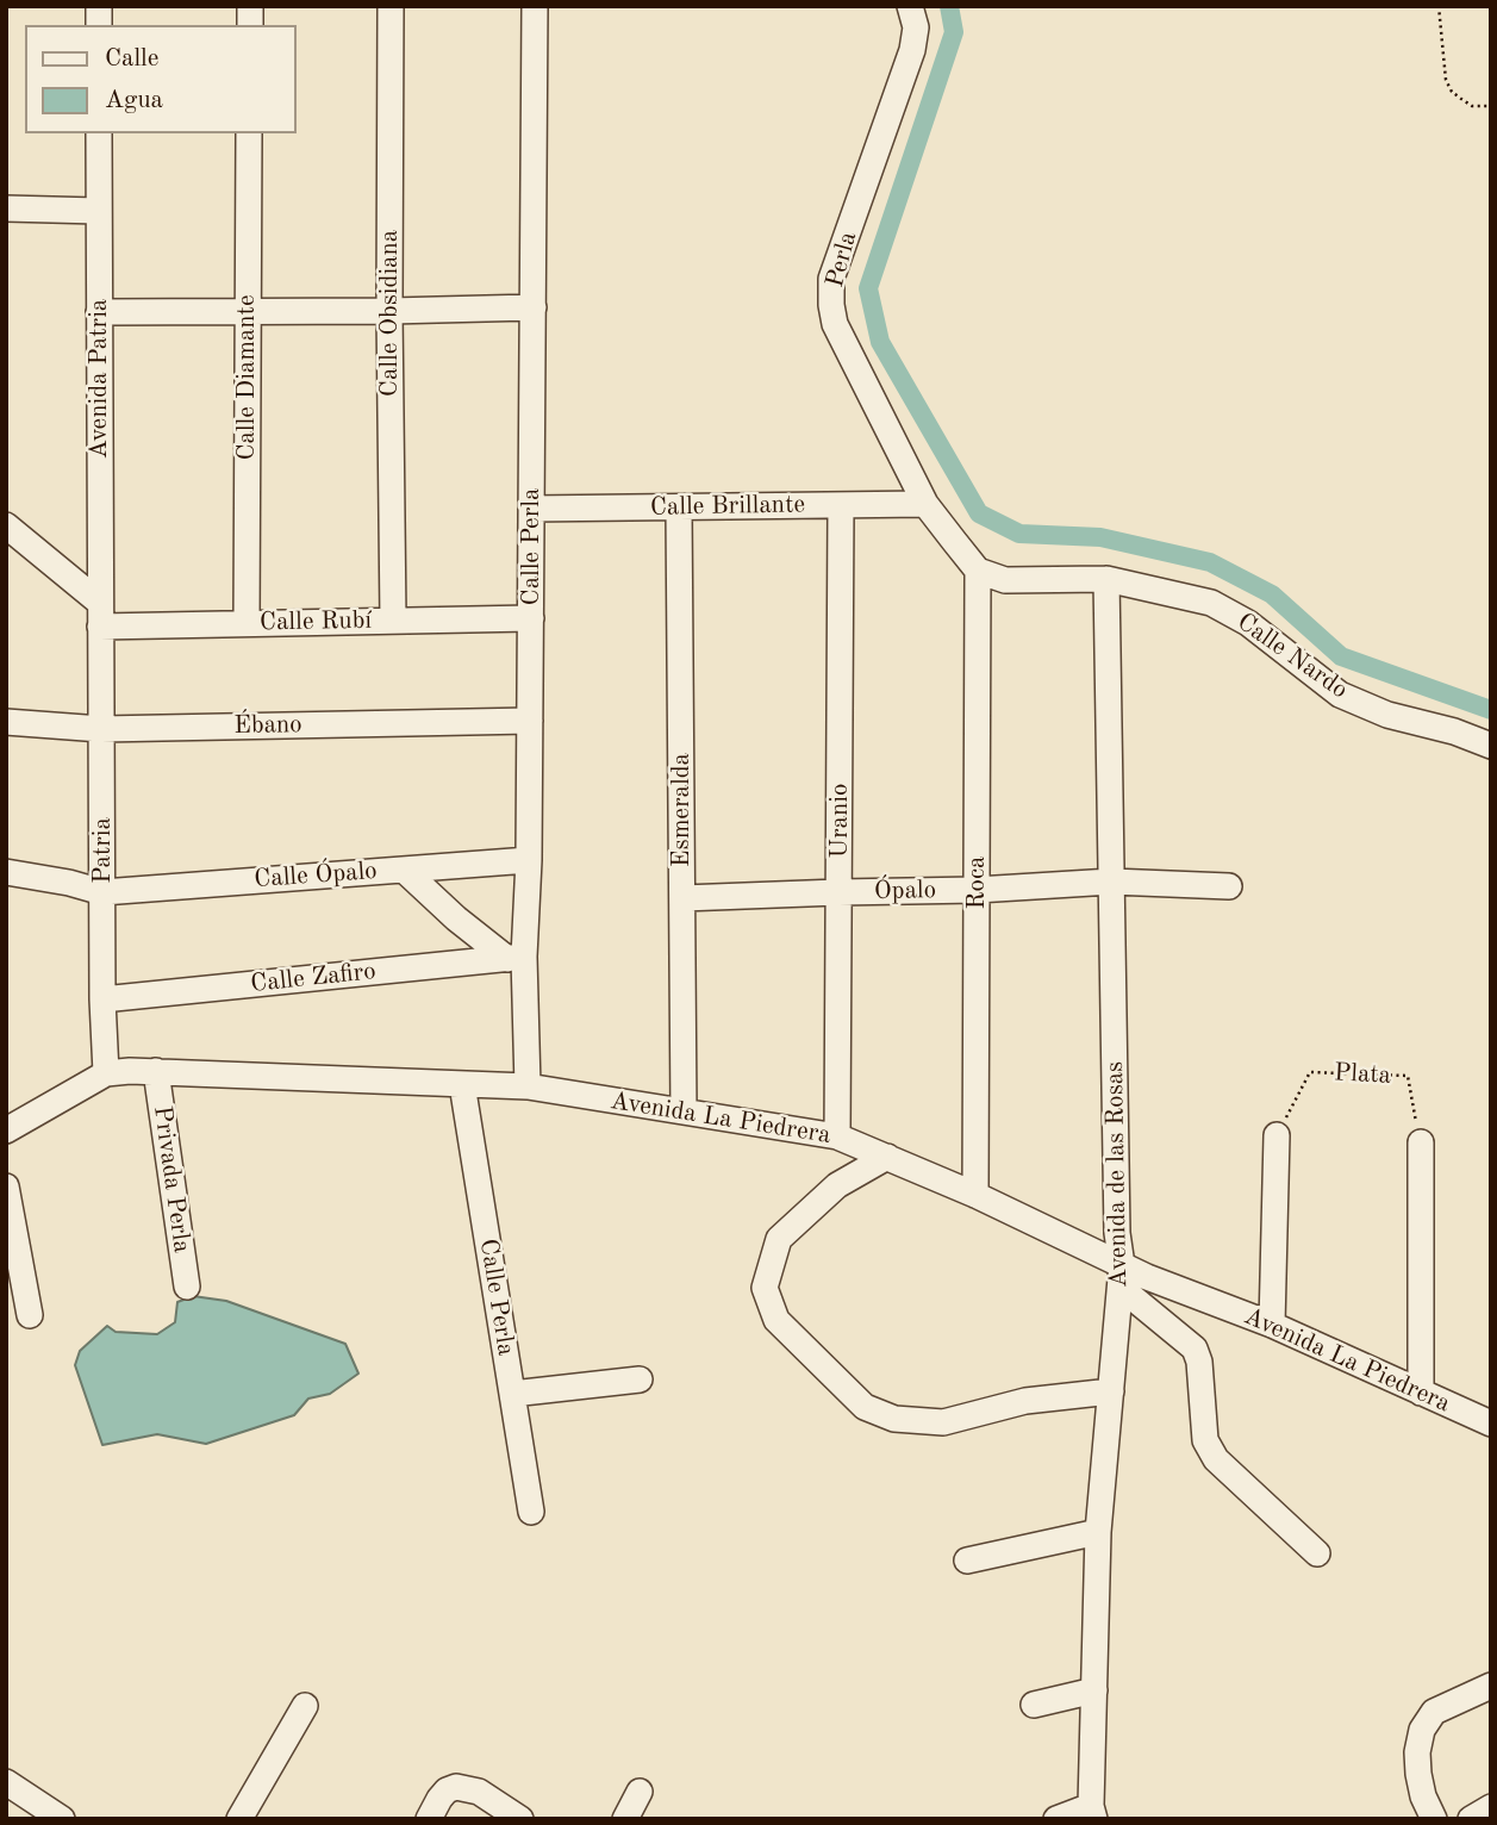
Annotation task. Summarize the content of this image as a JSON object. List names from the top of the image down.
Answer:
{
  "streets": {
    "street": [
      "Perla",
      "Calle Obsidiana",
      "Calle Diamante",
      "Avenida Patria",
      "Calle Brillante",
      "Calle Perla",
      "Calle Rubí",
      "Calle Nardo",
      "Ébano",
      "Esmeralda",
      "Uranio",
      "Patria",
      "Calle Ópalo",
      "Roca",
      "Ópalo",
      "Calle Zafiro",
      "Avenida La Piedrera",
      "Avenida de las Rosas",
      "Privada Perla"
    ],
    "path": ["Plata"]
  },
  "crossings": [
    ["Perla", "Calle Brillante"],
    ["Calle Obsidiana", "Calle Rubí"],
    ["Calle Diamante", "Calle Rubí"],
    ["Avenida Patria", "Calle Rubí"],
    ["Avenida Patria", "Patria"],
    ["Calle Brillante", "Calle Perla"],
    ["Calle Brillante", "Esmeralda"],
    ["Calle Brillante", "Uranio"],
    ["Calle Perla", "Calle Rubí"],
    ["Calle Perla", "Ébano"],
    ["Calle Perla", "Calle Ópalo"],
    ["Calle Perla", "Calle Zafiro"],
    ["Calle Perla", "Avenida La Piedrera"],
    ["Calle Rubí", "Patria"],
    ["Calle Nardo", "Roca"],
    ["Calle Nardo", "Avenida de las Rosas"],
    ["Ébano", "Patria"],
    ["Esmeralda", "Ópalo"],
    ["Esmeralda", "Avenida La Piedrera"],
    ["Uranio", "Ópalo"],
    ["Uranio", "Avenida La Piedrera"],
    ["Patria", "Calle Ópalo"],
    ["Patria", "Calle Zafiro"],
    ["Patria", "Avenida La Piedrera"],
    ["Roca", "Ópalo"],
    ["Roca", "Avenida La Piedrera"],
    ["Ópalo", "Avenida de las Rosas"],
    ["Avenida La Piedrera", "Avenida de las Rosas"],
    ["Avenida La Piedrera", "Privada Perla"]
  ],
  "legend": ["Calle", "Agua"]
}
